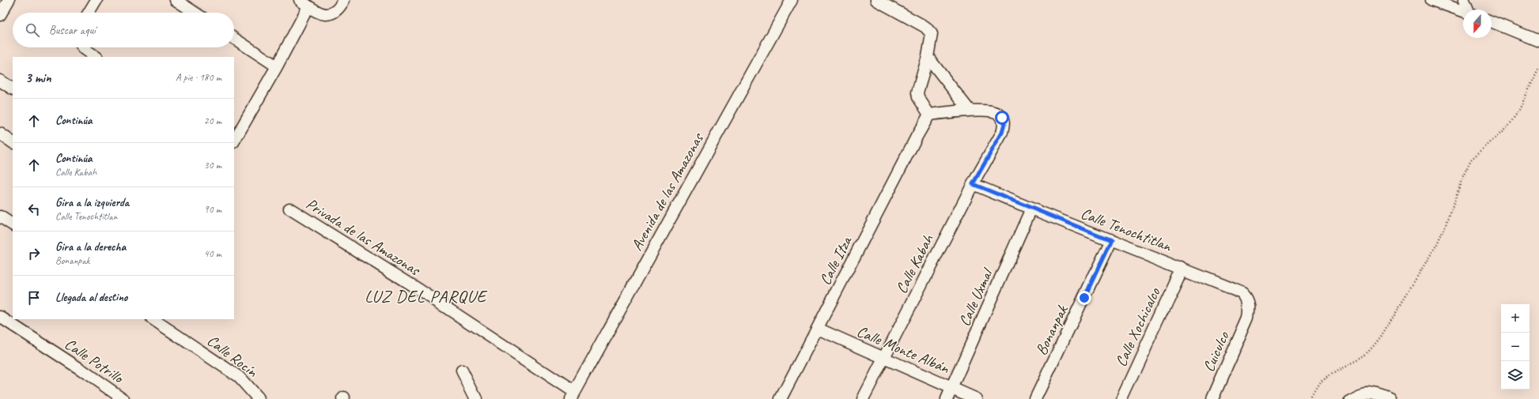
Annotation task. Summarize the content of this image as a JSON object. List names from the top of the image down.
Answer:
{
  "streets": {
    "street": [
      "Avenida de las Amazonas",
      "Calle Tenochtitlan",
      "Privada de las Amazonas",
      "Calle Itza",
      "Calle Kabah",
      "Calle Uxmal",
      "Calle Xochicalco",
      "Bonanpak",
      "Calle Monte Albán",
      "Cuiculco",
      "Calle Rocín",
      "Calle Potrillo"
    ]
  },
  "crossings": [
    ["Avenida de las Amazonas", "Privada de las Amazonas"],
    ["Calle Tenochtitlan", "Calle Kabah"],
    ["Calle Tenochtitlan", "Calle Uxmal"],
    ["Calle Tenochtitlan", "Calle Xochicalco"],
    ["Calle Tenochtitlan", "Bonanpak"],
    ["Calle Tenochtitlan", "Cuiculco"],
    ["Calle Itza", "Calle Kabah"],
    ["Calle Itza", "Calle Monte Albán"],
    ["Calle Kabah", "Calle Monte Albán"],
    ["Calle Uxmal", "Calle Monte Albán"]
  ],
  "districts": ["LUZ DEL PARQUE"],
  "north": "bottom",
  "page": {
    "search": "Buscar aquí",
    "heading": ["3 min", "A pie · 180 m"],
    "list": [
      ["Continúa", "20 m"],
      ["Continúa", "Calle Kabah", "30 m"],
      ["Gira a la izquierda", "Calle Tenochtitlan", "90 m"],
      ["Gira a la derecha", "Bonanpak", "40 m"],
      "Llegada al destino"
    ],
    "map_buttons": ["+", "−"]
  }
}
